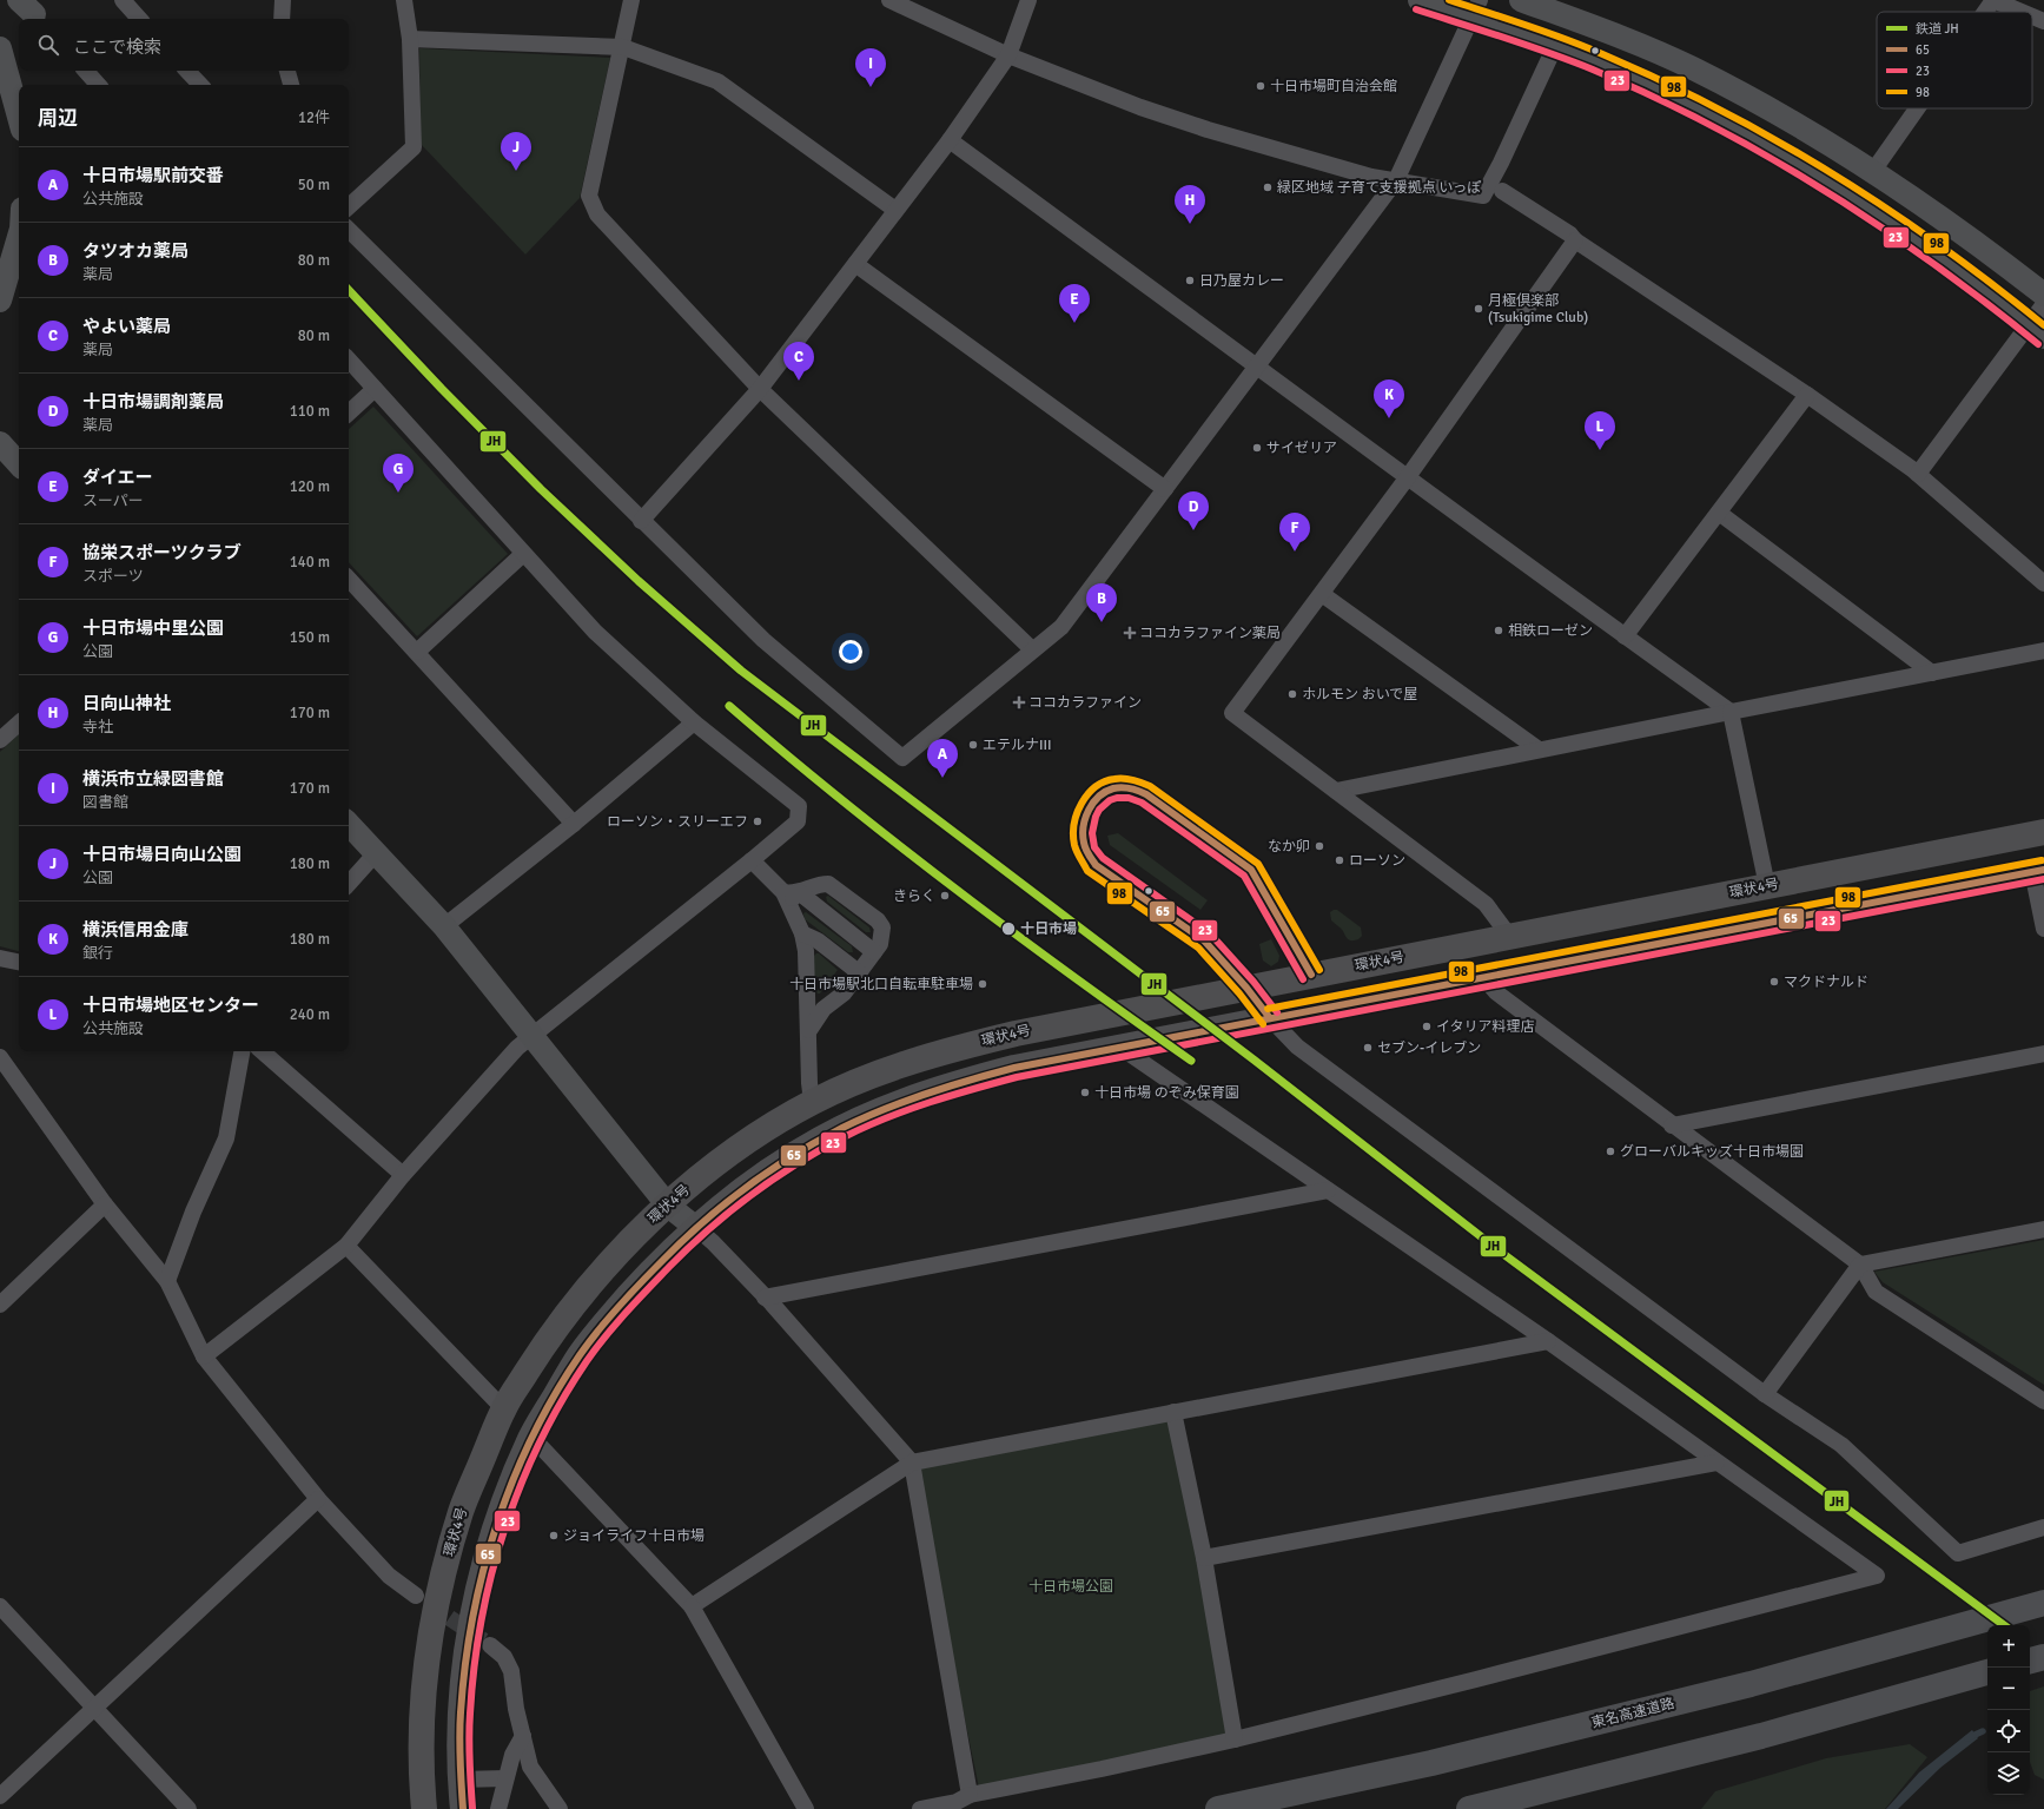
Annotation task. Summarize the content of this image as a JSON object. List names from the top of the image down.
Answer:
{
  "streets": {
    "highway": ["東名高速道路"],
    "main road": ["環状4号"]
  },
  "parks": ["十日市場公園"],
  "places": {
    "other": [
      "十日市場町自治会館",
      "緑区地域 子育て支援拠点 いっぽ",
      "日乃屋カレー",
      "月極倶楽部 (Tsukigime Club)",
      "サイゼリア",
      "相鉄ローゼン",
      "ホルモン おいで屋",
      "エテルナIII",
      "ローソン・スリーエフ",
      "なか卯",
      "ローソン",
      "きらく",
      "十日市場",
      "マクドナルド",
      "十日市場駅北口自転車駐車場",
      "イタリア料理店",
      "セブン-イレブン",
      "十日市場 のぞみ保育園",
      "グローバルキッズ十日市場園",
      "ジョイライフ十日市場"
    ],
    "health": ["ココカラファイン薬局", "ココカラファイン"]
  },
  "lines": [
    "transit line 98",
    "transit line 23",
    "rail line JH",
    "transit line 65"
  ],
  "legend": [
    "鉄道 JH",
    "65",
    "23",
    "98"
  ],
  "page": {
    "search": "ここで検索",
    "pins": [
      "I",
      "J",
      "H",
      "E",
      "C",
      "K",
      "L",
      "G",
      "D",
      "F",
      "B",
      "A"
    ],
    "heading": ["周辺", "12件"],
    "list": [
      {
        "mark": "A",
        "name": "十日市場駅前交番",
        "note": "公共施設",
        "value": "50 m"
      },
      {
        "mark": "B",
        "name": "タツオカ薬局",
        "note": "薬局",
        "value": "80 m"
      },
      {
        "mark": "C",
        "name": "やよい薬局",
        "note": "薬局",
        "value": "80 m"
      },
      {
        "mark": "D",
        "name": "十日市場調剤薬局",
        "note": "薬局",
        "value": "110 m"
      },
      {
        "mark": "E",
        "name": "ダイエー",
        "note": "スーパー",
        "value": "120 m"
      },
      {
        "mark": "F",
        "name": "協栄スポーツクラブ",
        "note": "スポーツ",
        "value": "140 m"
      },
      {
        "mark": "G",
        "name": "十日市場中里公園",
        "note": "公園",
        "value": "150 m"
      },
      {
        "mark": "H",
        "name": "日向山神社",
        "note": "寺社",
        "value": "170 m"
      },
      {
        "mark": "I",
        "name": "横浜市立緑図書館",
        "note": "図書館",
        "value": "170 m"
      },
      {
        "mark": "J",
        "name": "十日市場日向山公園",
        "note": "公園",
        "value": "180 m"
      },
      {
        "mark": "K",
        "name": "横浜信用金庫",
        "note": "銀行",
        "value": "180 m"
      },
      {
        "mark": "L",
        "name": "十日市場地区センター",
        "note": "公共施設",
        "value": "240 m"
      }
    ],
    "map_buttons": ["+", "−"]
  }
}
